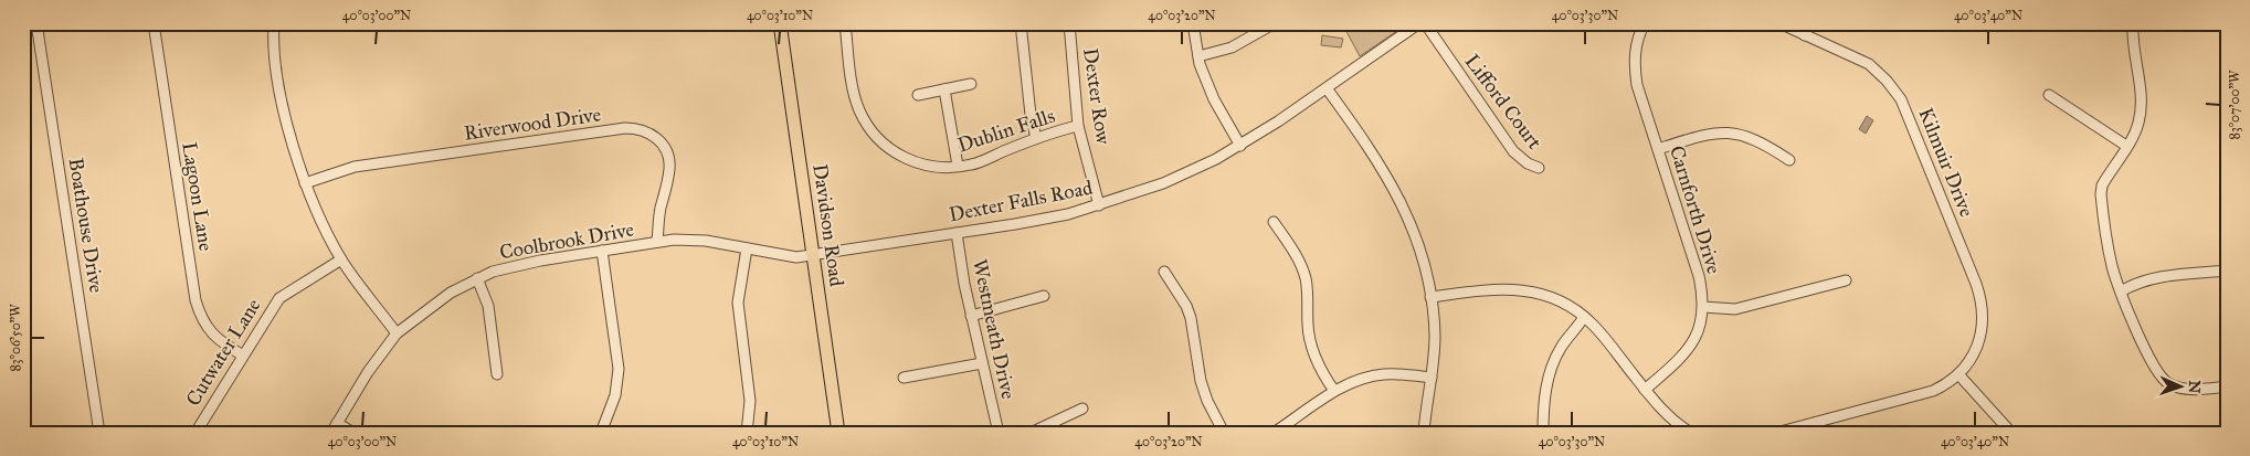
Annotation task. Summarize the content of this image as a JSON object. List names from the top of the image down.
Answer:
{
  "streets": {
    "main road": ["Davidson Road"],
    "street": [
      "Dexter Row",
      "Lifford Court",
      "Riverwood Drive",
      "Dublin Falls",
      "Kilmuir Drive",
      "Lagoon Lane",
      "Dexter Falls Road",
      "Carnforth Drive",
      "Boathouse Drive",
      "Coolbrook Drive",
      "Westmeath Drive",
      "Cutwater Lane"
    ]
  },
  "crossings": [
    ["Dexter Row", "Dublin Falls"],
    ["Dexter Row", "Dexter Falls Road"],
    ["Riverwood Drive", "Coolbrook Drive"],
    ["Lagoon Lane", "Cutwater Lane"],
    ["Dexter Falls Road", "Davidson Road"],
    ["Dexter Falls Road", "Coolbrook Drive"],
    ["Dexter Falls Road", "Westmeath Drive"],
    ["Davidson Road", "Coolbrook Drive"]
  ],
  "north": "right",
  "coordinates": [
    "40°03'00\"N",
    "40°03'10\"N",
    "40°03'20\"N",
    "40°03'30\"N",
    "40°03'40\"N",
    "83°07'00\"W",
    "83°06'50\"W"
  ]
}
